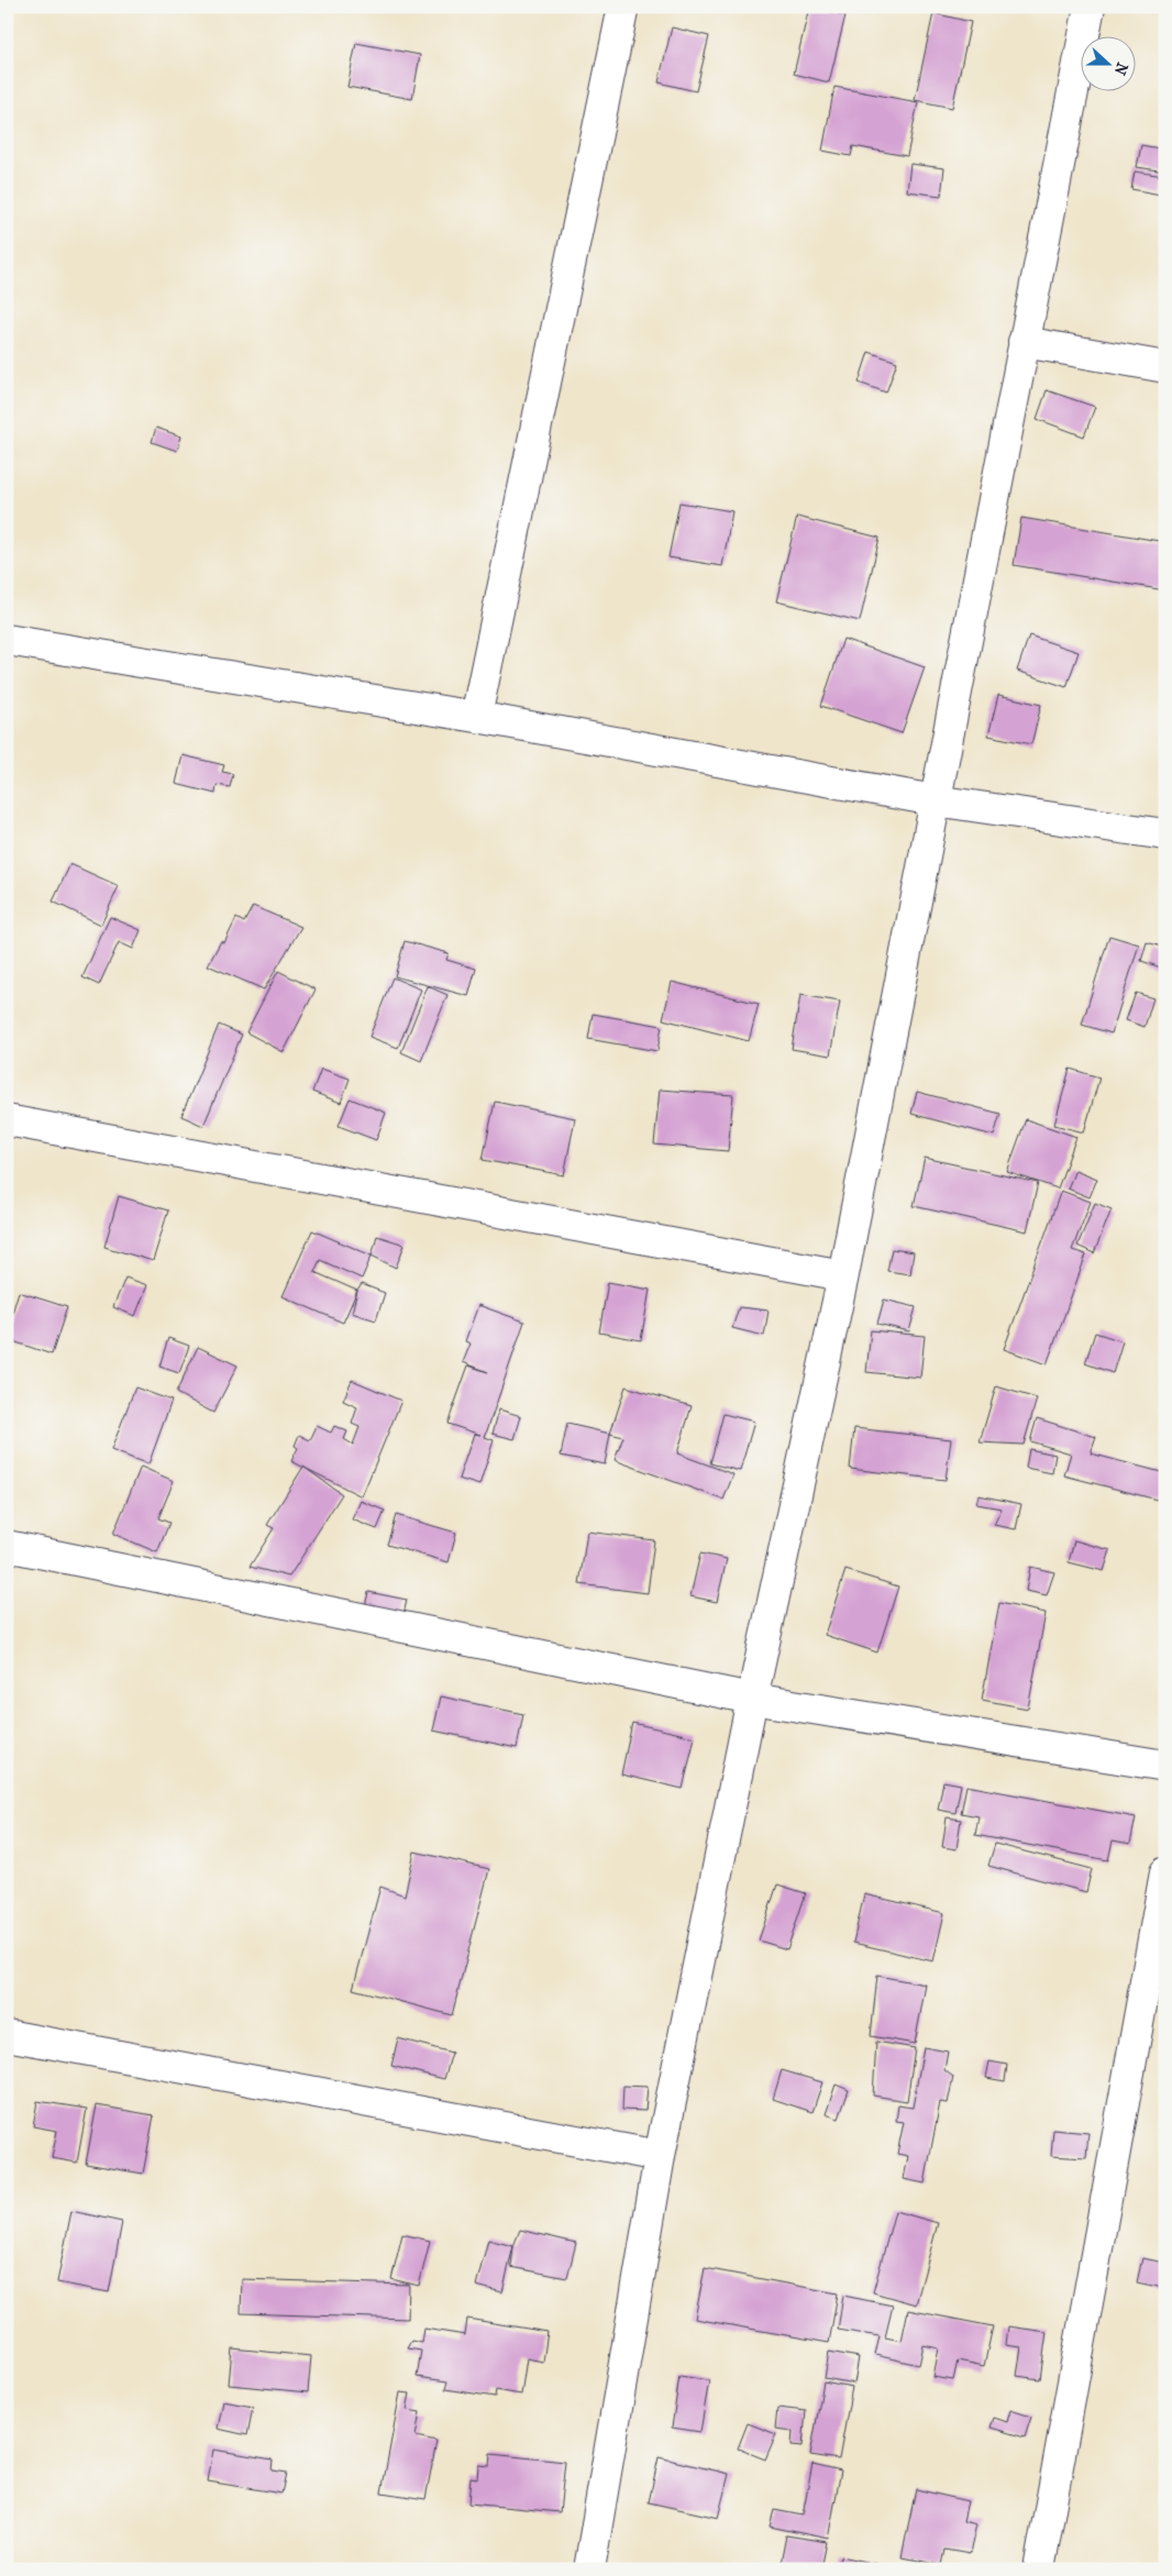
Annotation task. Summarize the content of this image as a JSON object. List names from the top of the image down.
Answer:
{
  "north": "right"
}
